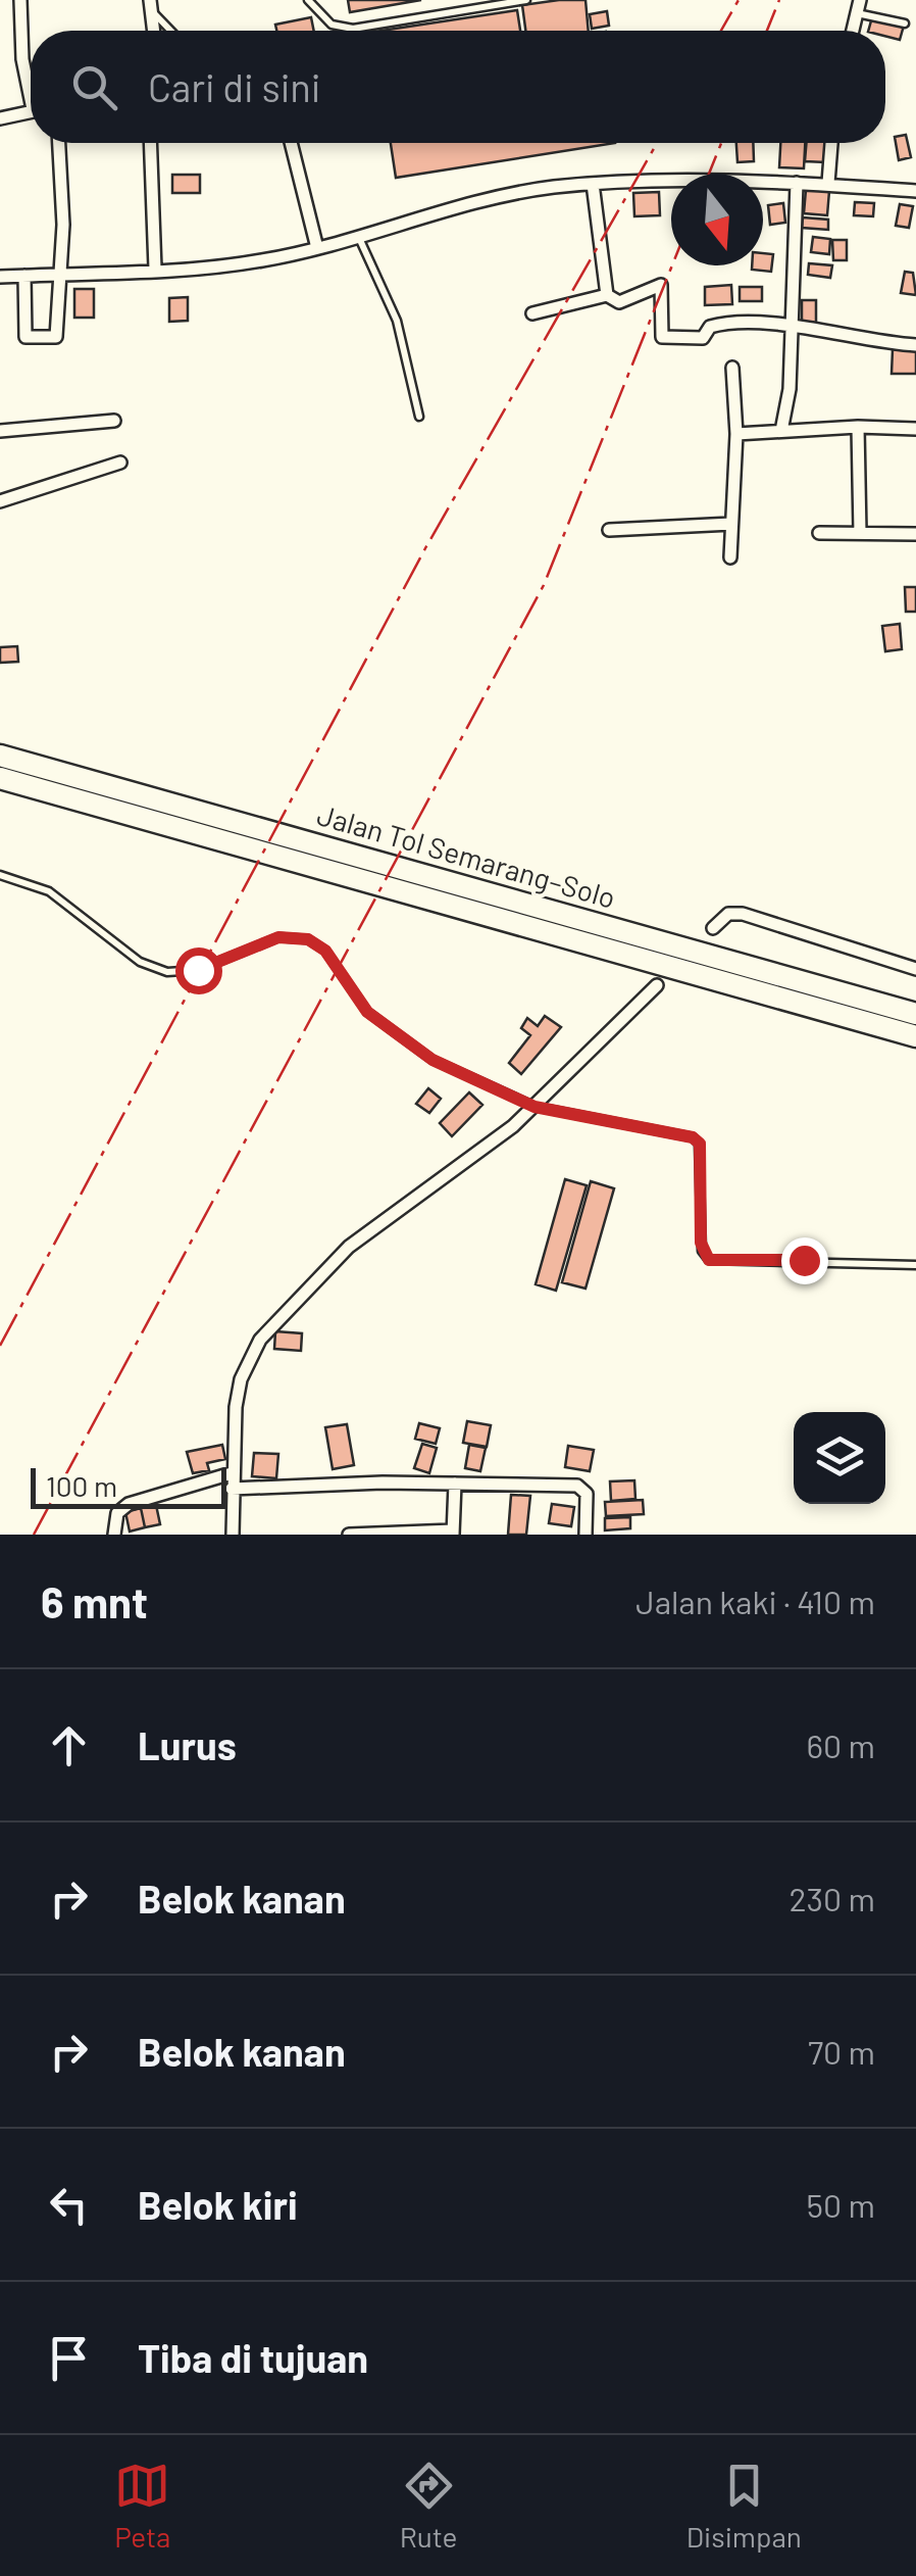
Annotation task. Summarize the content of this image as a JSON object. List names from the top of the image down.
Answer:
{
  "streets": {
    "highway": ["Jalan Tol Semarang–Solo"]
  },
  "scale_bar": "100 m",
  "north": "bottom",
  "page": {
    "search": "Cari di sini",
    "scale": "100 m",
    "heading": ["6 mnt", "Jalan kaki · 410 m"],
    "list": [
      ["Lurus", "60 m"],
      ["Belok kanan", "230 m"],
      ["Belok kanan", "70 m"],
      ["Belok kiri", "50 m"],
      "Tiba di tujuan"
    ],
    "nav": ["Peta", "Rute", "Disimpan"]
  }
}
